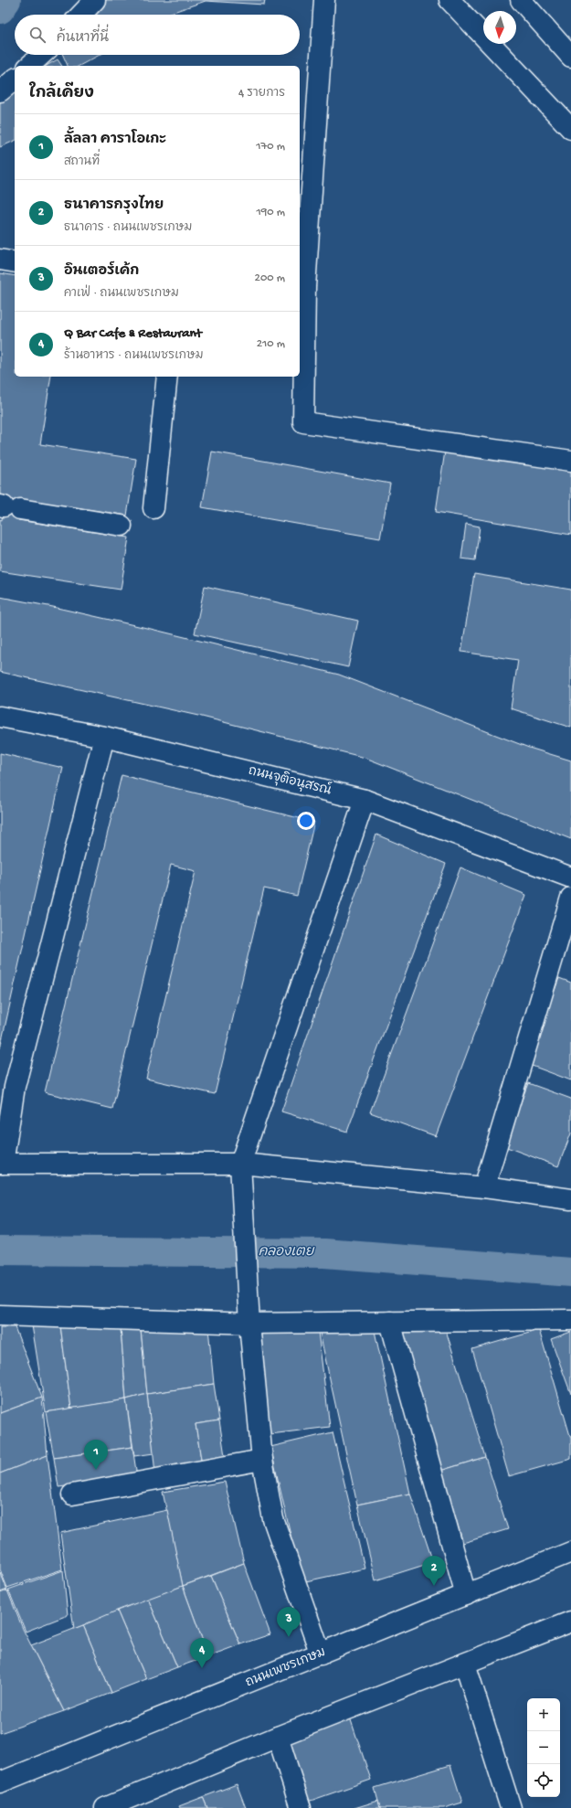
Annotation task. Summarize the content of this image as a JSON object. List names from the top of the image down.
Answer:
{
  "streets": {
    "street": ["ถนนจุติอนุสรณ์", "ถนนเพชรเกษม"]
  },
  "water": ["คลองเตย"],
  "north": "bottom",
  "page": {
    "search": "ค้นหาที่นี่",
    "heading": ["ใกล้เคียง", "4 รายการ"],
    "list": [
      {
        "mark": "1",
        "name": "ลั้ลลา คาราโอเกะ",
        "note": "สถานที่",
        "value": "170 m"
      },
      {
        "mark": "2",
        "name": "ธนาคารกรุงไทย",
        "note": "ธนาคาร · ถนนเพชรเกษม",
        "value": "190 m"
      },
      {
        "mark": "3",
        "name": "อินเตอร์เค้ก",
        "note": "คาเฟ่ · ถนนเพชรเกษม",
        "value": "200 m"
      },
      {
        "mark": "4",
        "name": "Q Bar Cafe & Restaurant",
        "note": "ร้านอาหาร · ถนนเพชรเกษม",
        "value": "210 m"
      }
    ],
    "pins": [
      "1",
      "2",
      "3",
      "4"
    ],
    "map_buttons": ["+", "−"]
  }
}
